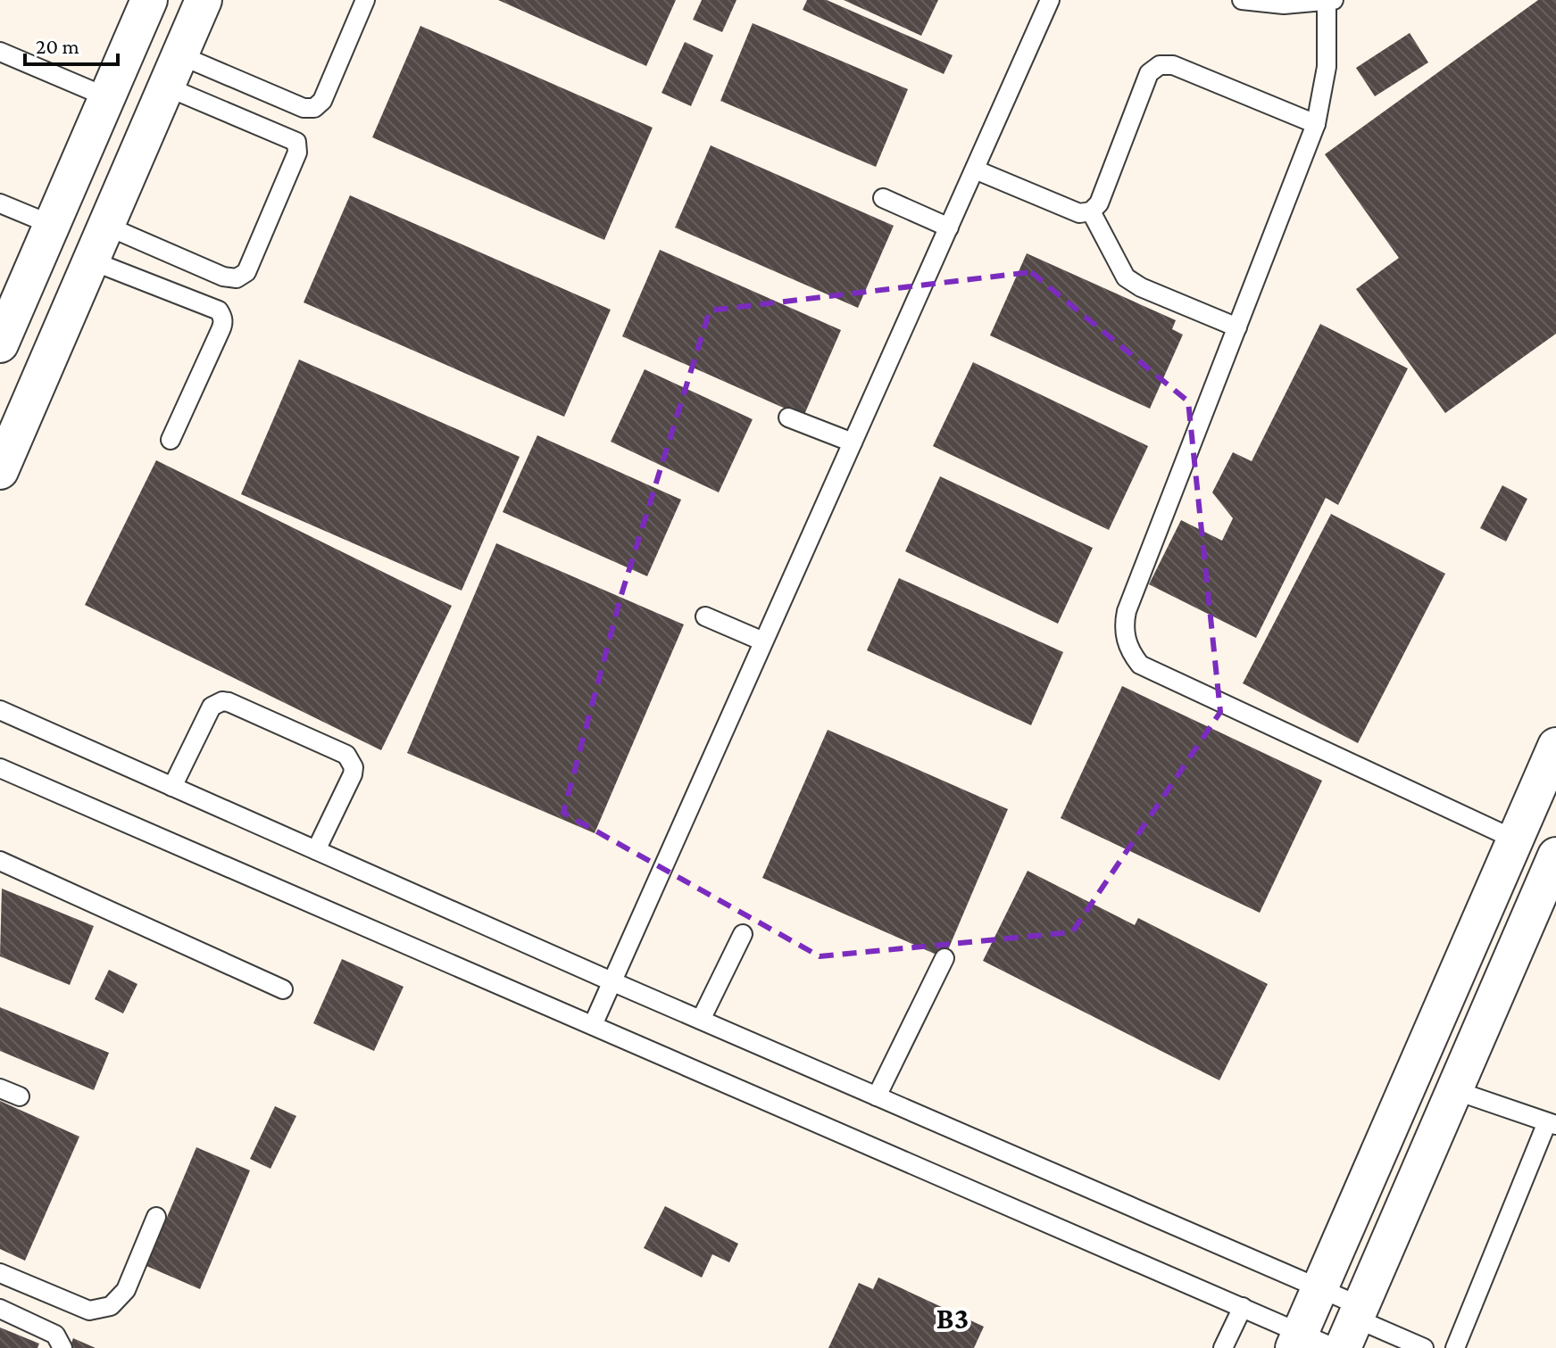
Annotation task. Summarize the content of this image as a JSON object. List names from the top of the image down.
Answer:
{
  "districts": ["B3"],
  "scale_bar": "20 m"
}
